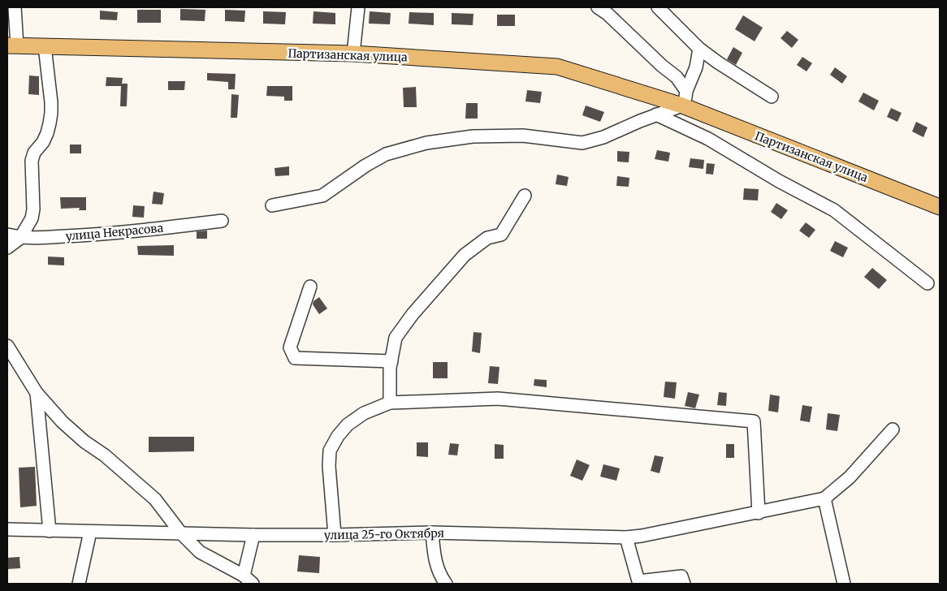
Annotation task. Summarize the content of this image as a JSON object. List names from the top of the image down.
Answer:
{
  "streets": {
    "main road": ["Партизанская улица"],
    "street": ["улица Некрасова", "улица 25-го Октября"]
  }
}
